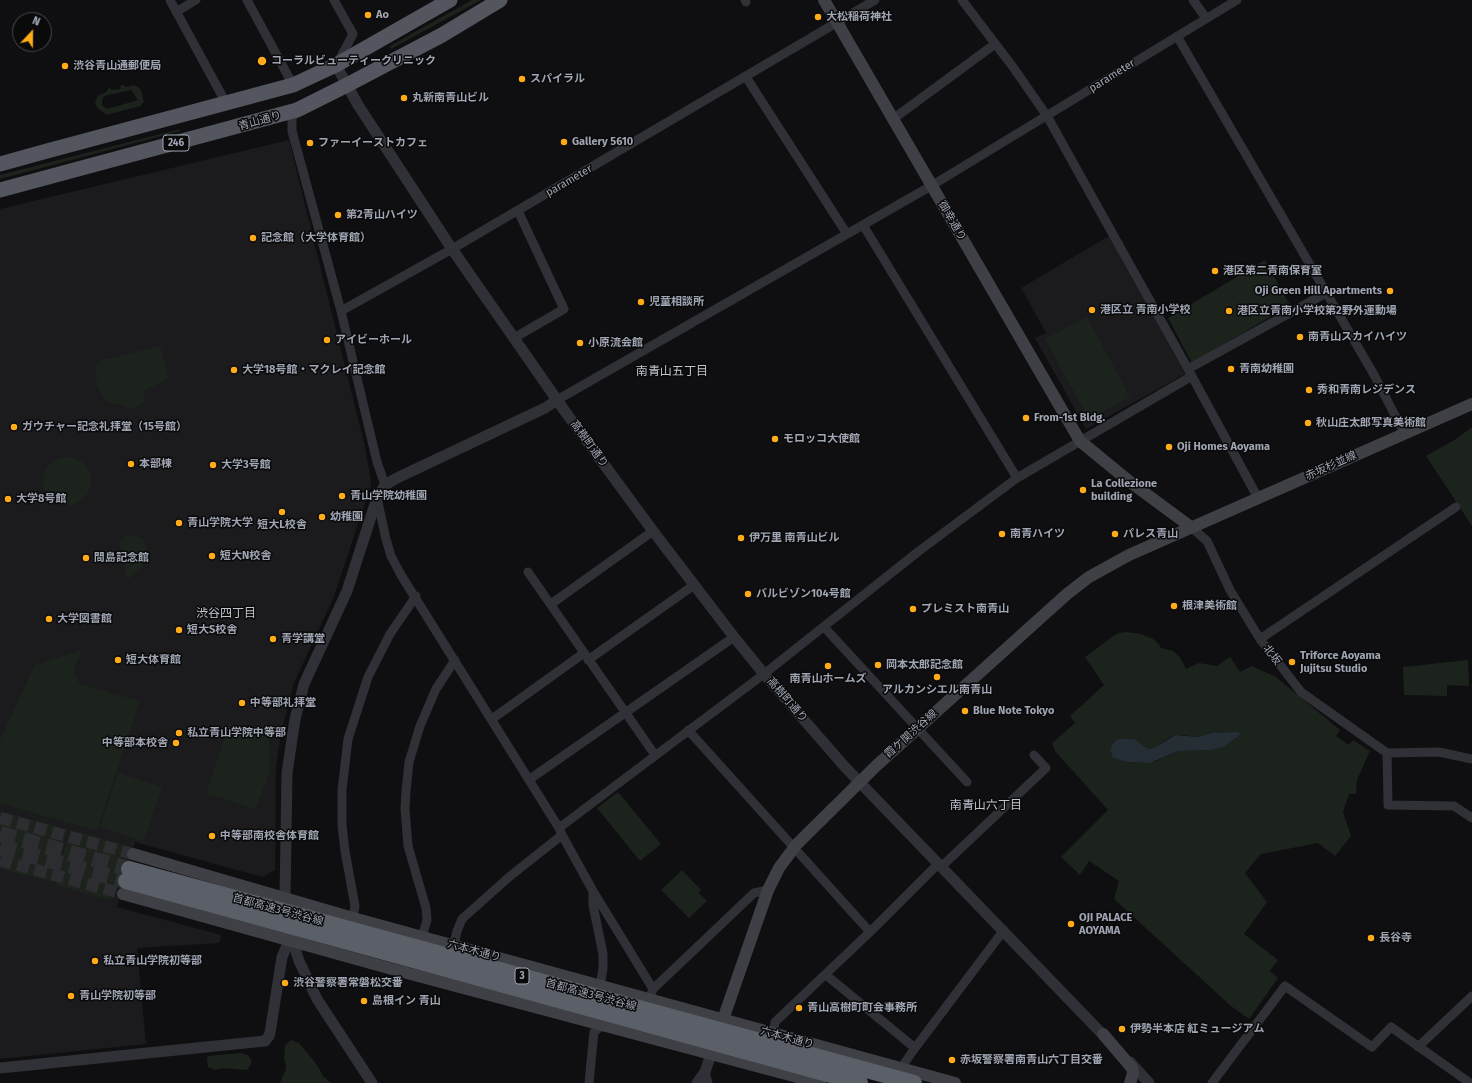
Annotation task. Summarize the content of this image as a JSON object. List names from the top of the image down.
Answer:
{
  "streets": {
    "highway": [
      "青山通り",
      "246",
      "首都高速3号渋谷線",
      "3"
    ],
    "main road": [
      "御幸通り",
      "赤坂杉並線",
      "霞ケ関渋谷線",
      "六本木通り"
    ],
    "street": ["parameter", "高樹町通り", "北坂"]
  },
  "crossings": [
    ["parameter", "御幸通り"],
    ["parameter", "高樹町通り"],
    ["青山通り", "高樹町通り"],
    ["246", "高樹町通り"],
    ["高樹町通り", "霞ケ関渋谷線"],
    ["赤坂杉並線", "北坂"],
    ["赤坂杉並線", "霞ケ関渋谷線"],
    ["北坂", "霞ケ関渋谷線"],
    ["霞ケ関渋谷線", "六本木通り"],
    ["首都高速3号渋谷線", "六本木通り"]
  ],
  "districts": ["南青山五丁目", "渋谷四丁目", "南青山六丁目"],
  "places": [
    "Ao",
    "大松稲荷神社",
    "コーラルビューティークリニック",
    "渋谷青山通郵便局",
    "スパイラル",
    "丸新南青山ビル",
    "Gallery 5610",
    "ファーイーストカフェ",
    "第2青山ハイツ",
    "記念館（大学体育館）",
    "港区第二青南保育室",
    "Oji Green Hill Apartments",
    "児童相談所",
    "港区立 青南小学校",
    "港区立青南小学校第2野外運動場",
    "南青山スカイハイツ",
    "アイビーホール",
    "小原流会館",
    "青南幼稚園",
    "大学18号館・マクレイ記念館",
    "秀和青南レジデンス",
    "From-1st Bldg.",
    "秋山庄太郎写真美術館",
    "ガウチャー記念礼拝堂（15号館）",
    "モロッコ大使館",
    "Oji Homes Aoyama",
    "本部棟",
    "大学3号館",
    "La Collezione building",
    "青山学院幼稚園",
    "大学8号館",
    "短大L校舎",
    "幼稚園",
    "青山学院大学",
    "南青ハイツ",
    "パレス青山",
    "伊万里 南青山ビル",
    "短大N校舎",
    "間島記念館",
    "バルビゾン104号館",
    "根津美術館",
    "プレミスト南青山",
    "大学図書館",
    "短大S校舎",
    "青学講堂",
    "短大体育館",
    "Triforce Aoyama Jujitsu Studio",
    "岡本太郎記念館",
    "南青山ホームズ",
    "アルカンシエル南青山",
    "中等部礼拝堂",
    "Blue Note Tokyo",
    "私立青山学院中等部",
    "中等部本校舎",
    "中等部南校舎体育館",
    "OJI PALACE AOYAMA",
    "長谷寺",
    "私立青山学院初等部",
    "渋谷警察署常磐松交番",
    "青山学院初等部",
    "島根イン 青山",
    "青山高樹町町会事務所",
    "伊勢半本店 紅ミュージアム",
    "赤坂警察署南青山六丁目交番"
  ],
  "north": "top"
}
